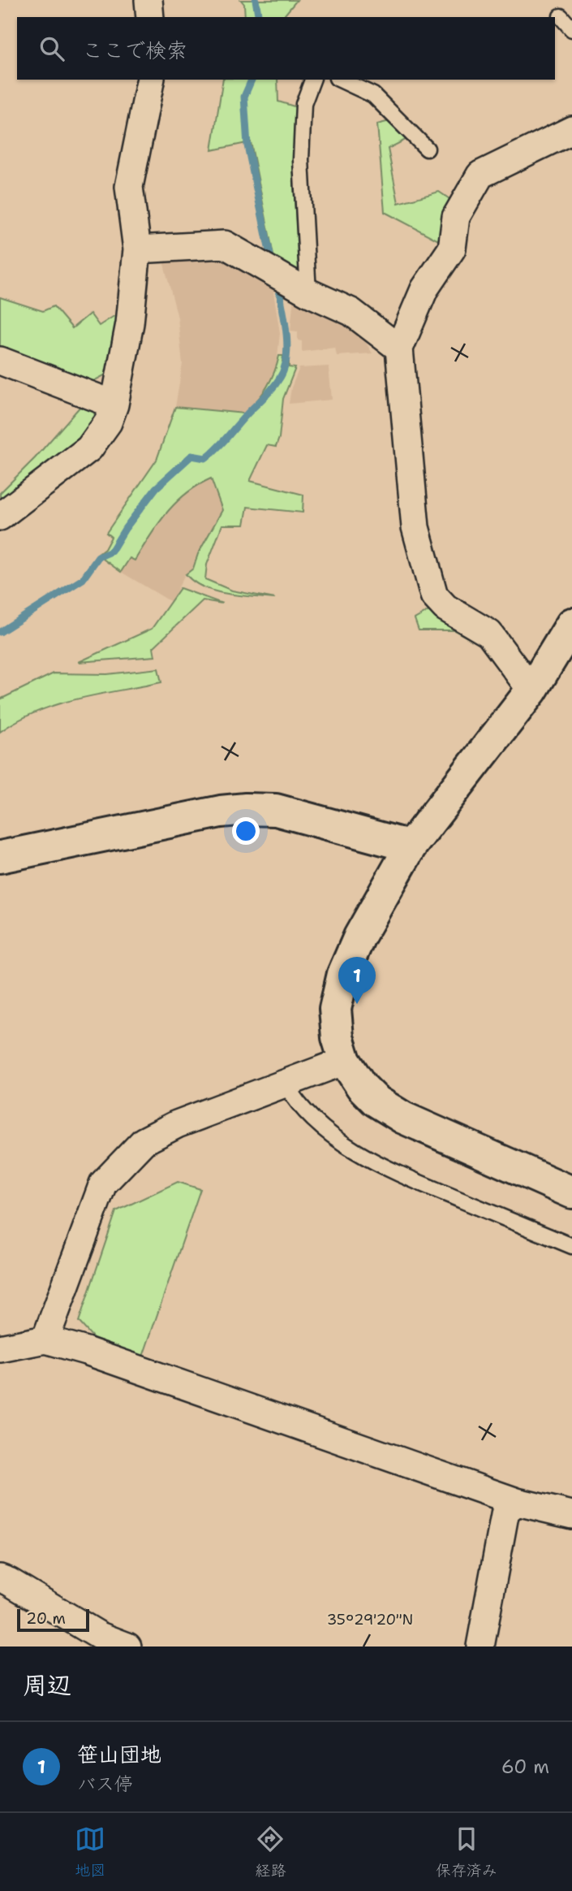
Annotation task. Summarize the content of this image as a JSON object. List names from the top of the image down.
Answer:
{
  "scale_bar": "20 m",
  "page": {
    "search": "ここで検索",
    "pins": "1",
    "scale": "20 m",
    "heading": "周辺",
    "list": [
      {
        "mark": "1",
        "name": "笹山団地",
        "note": "バス停",
        "value": "60 m"
      }
    ],
    "nav": ["地図", "経路", "保存済み"]
  },
  "coordinates": ["35°29'20\"N"]
}
